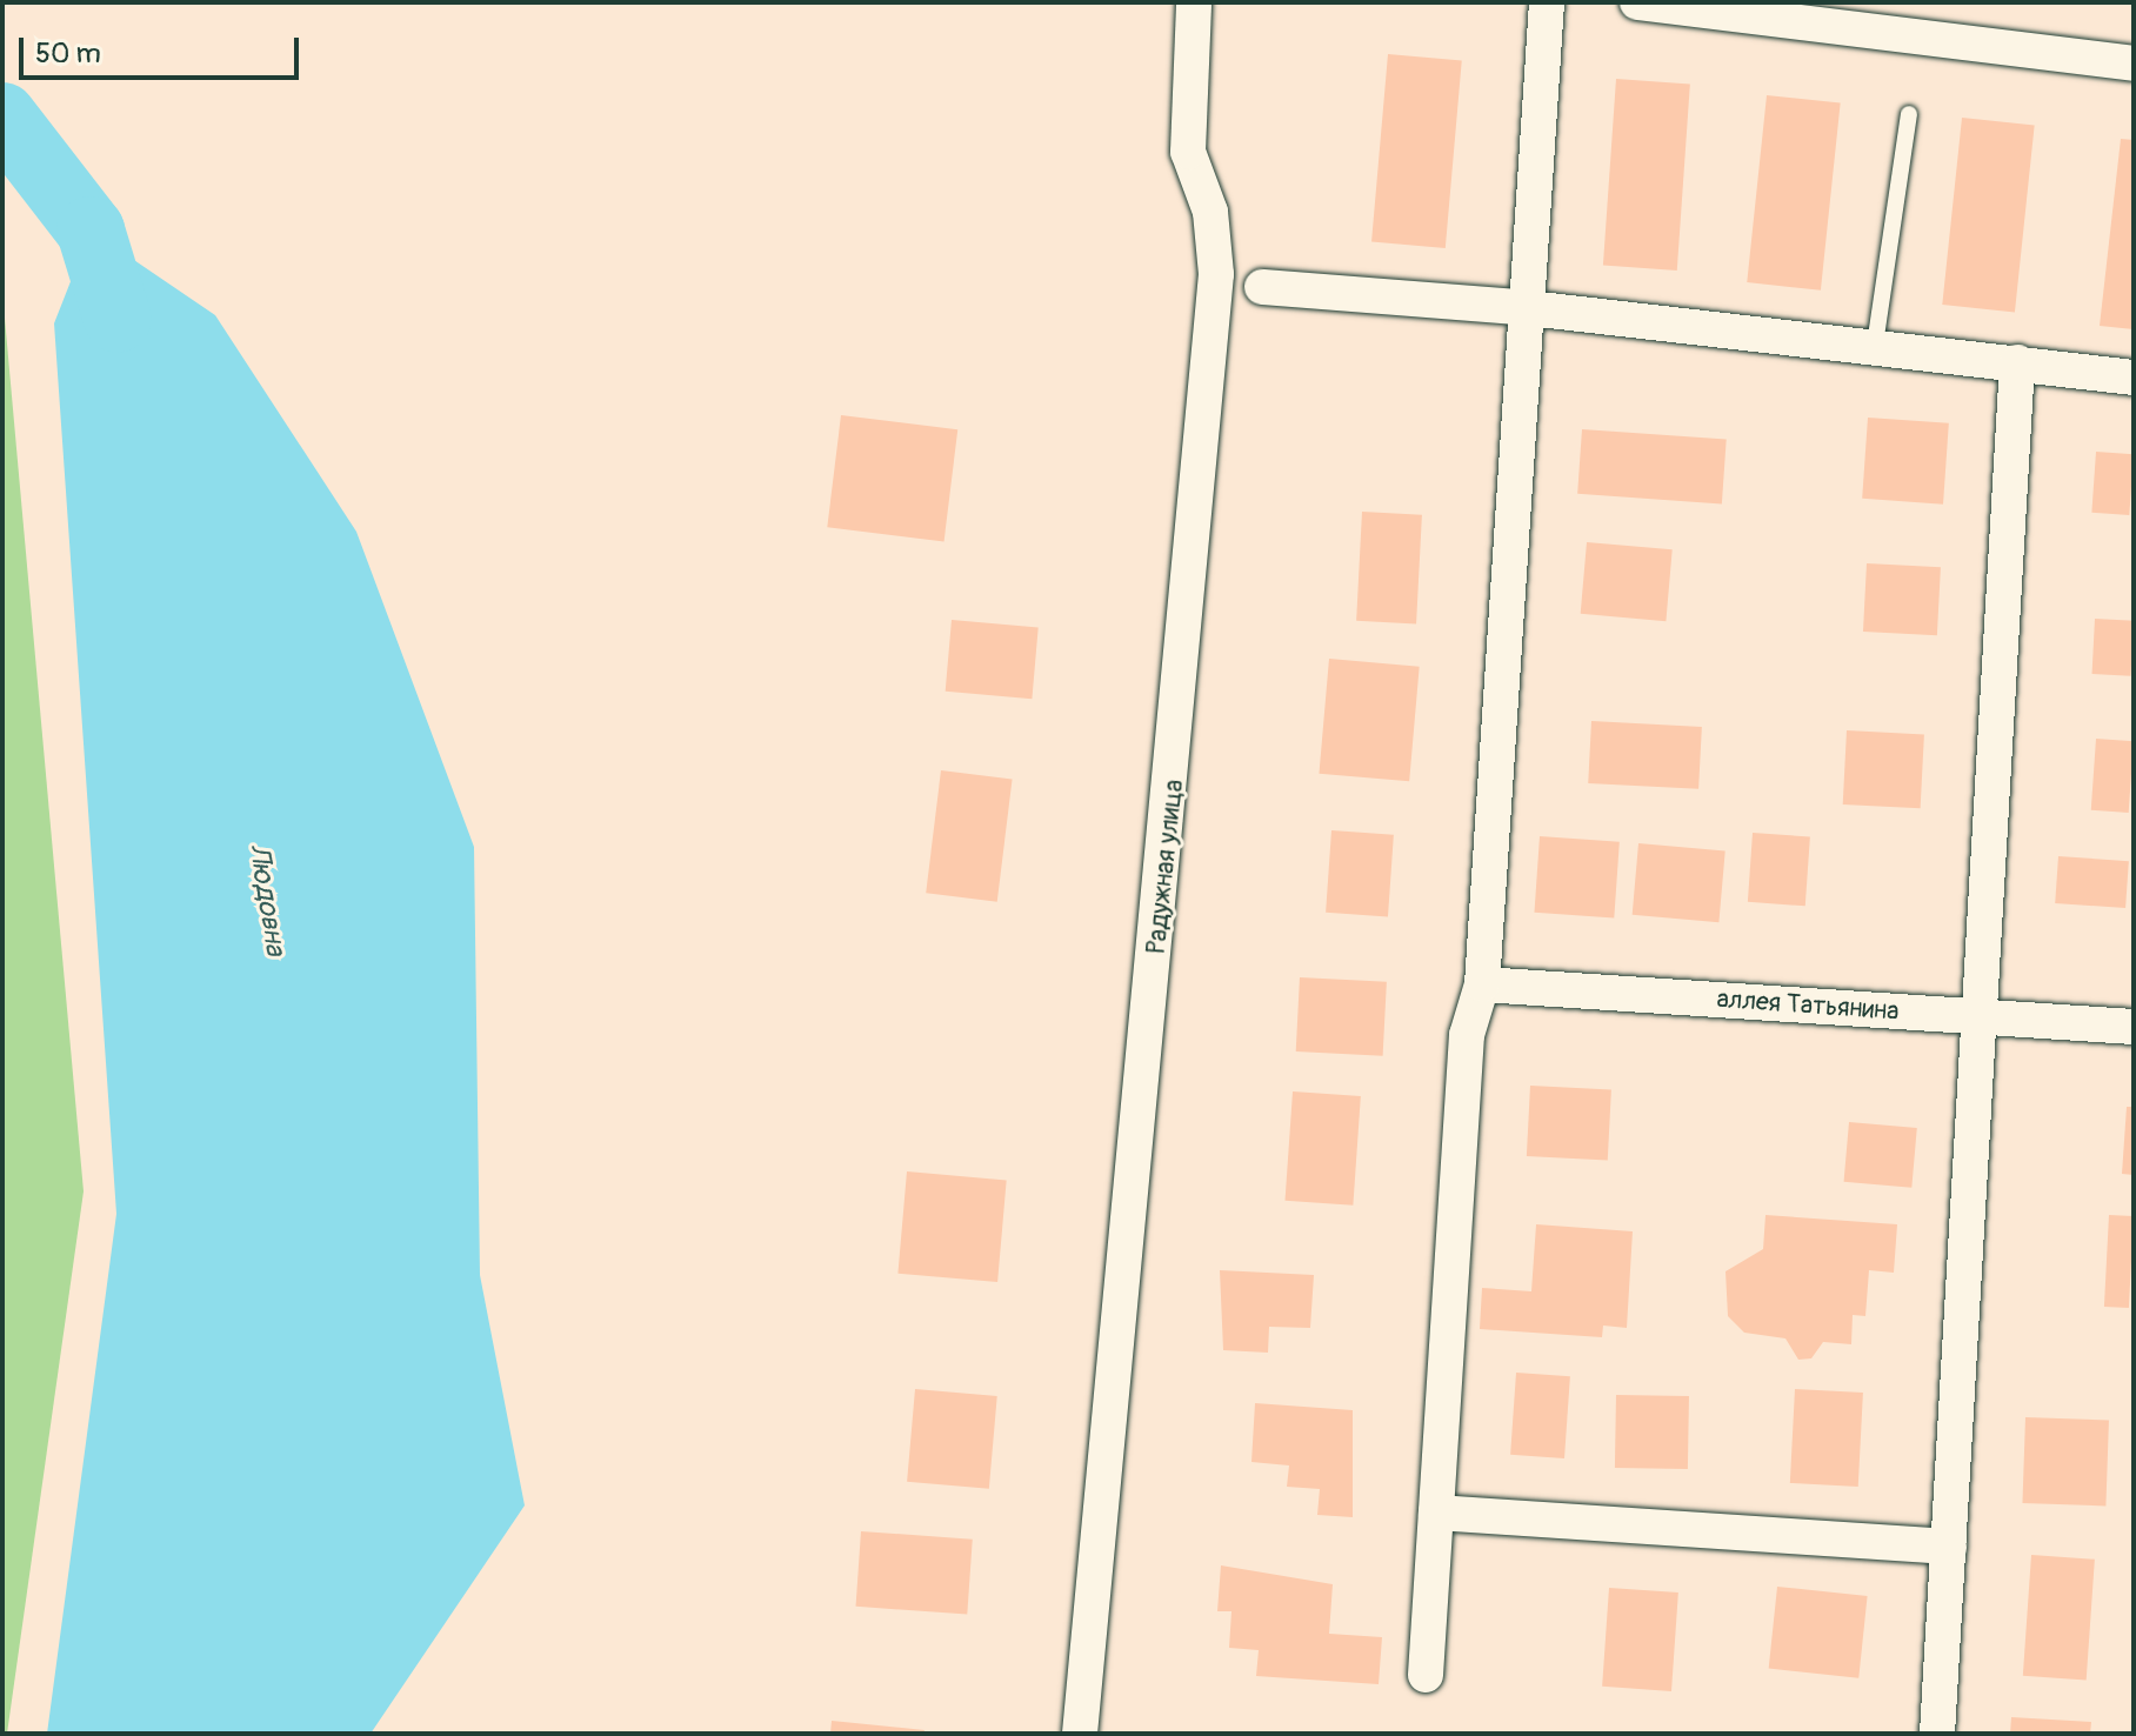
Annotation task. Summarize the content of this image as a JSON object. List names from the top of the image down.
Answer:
{
  "streets": {
    "street": ["Радужная улица", "аллея Татьянина"]
  },
  "water": ["Людовна"],
  "scale_bar": "50 m"
}
